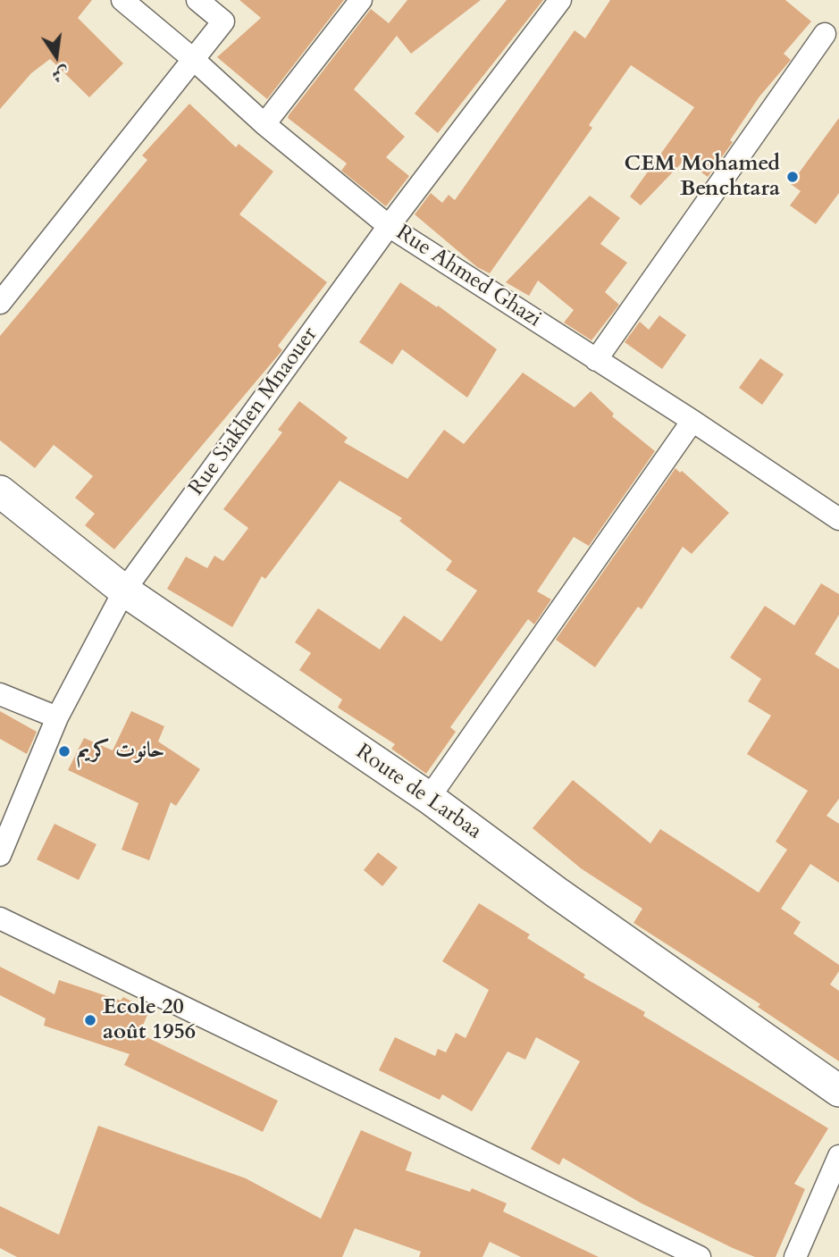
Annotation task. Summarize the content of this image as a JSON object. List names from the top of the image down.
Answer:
{
  "streets": {
    "main road": ["Route de Larbaa"],
    "street": ["Rue Ahmed Ghazi", "Rue Siakhen Mnaouer"]
  },
  "crossings": [
    ["Rue Ahmed Ghazi", "Rue Siakhen Mnaouer"],
    ["Rue Siakhen Mnaouer", "Route de Larbaa"]
  ],
  "places": ["CEM Mohamed Benchtara", "حانوت كريم", "Ecole 20 août 1956"],
  "north": "bottom"
}
